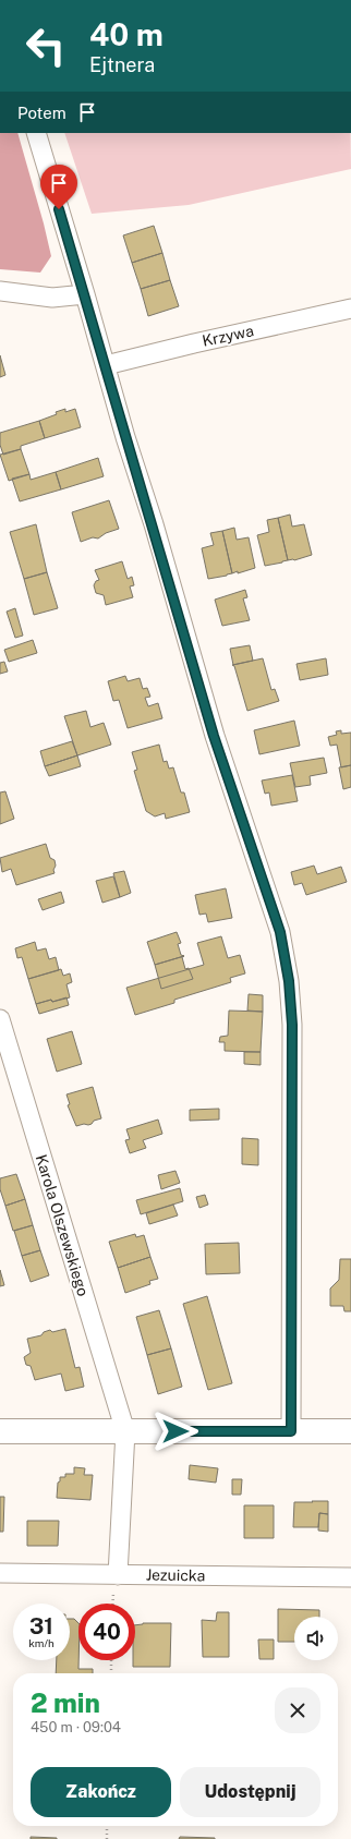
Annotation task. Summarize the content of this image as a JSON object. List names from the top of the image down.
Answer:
{
  "streets": {
    "street": ["Krzywa", "Karola Olszewskiego", "Jezuicka"]
  },
  "crossings": [
    ["Karola Olszewskiego", "Jezuicka"]
  ],
  "page": {
    "turn": ["40 m", "Ejtnera"],
    "then": "Potem",
    "speed": "31 km/h",
    "limit": "40",
    "heading": ["2 min", "450 m · 09:04"],
    "buttons": ["Zakończ", "Udostępnij"]
  }
}
